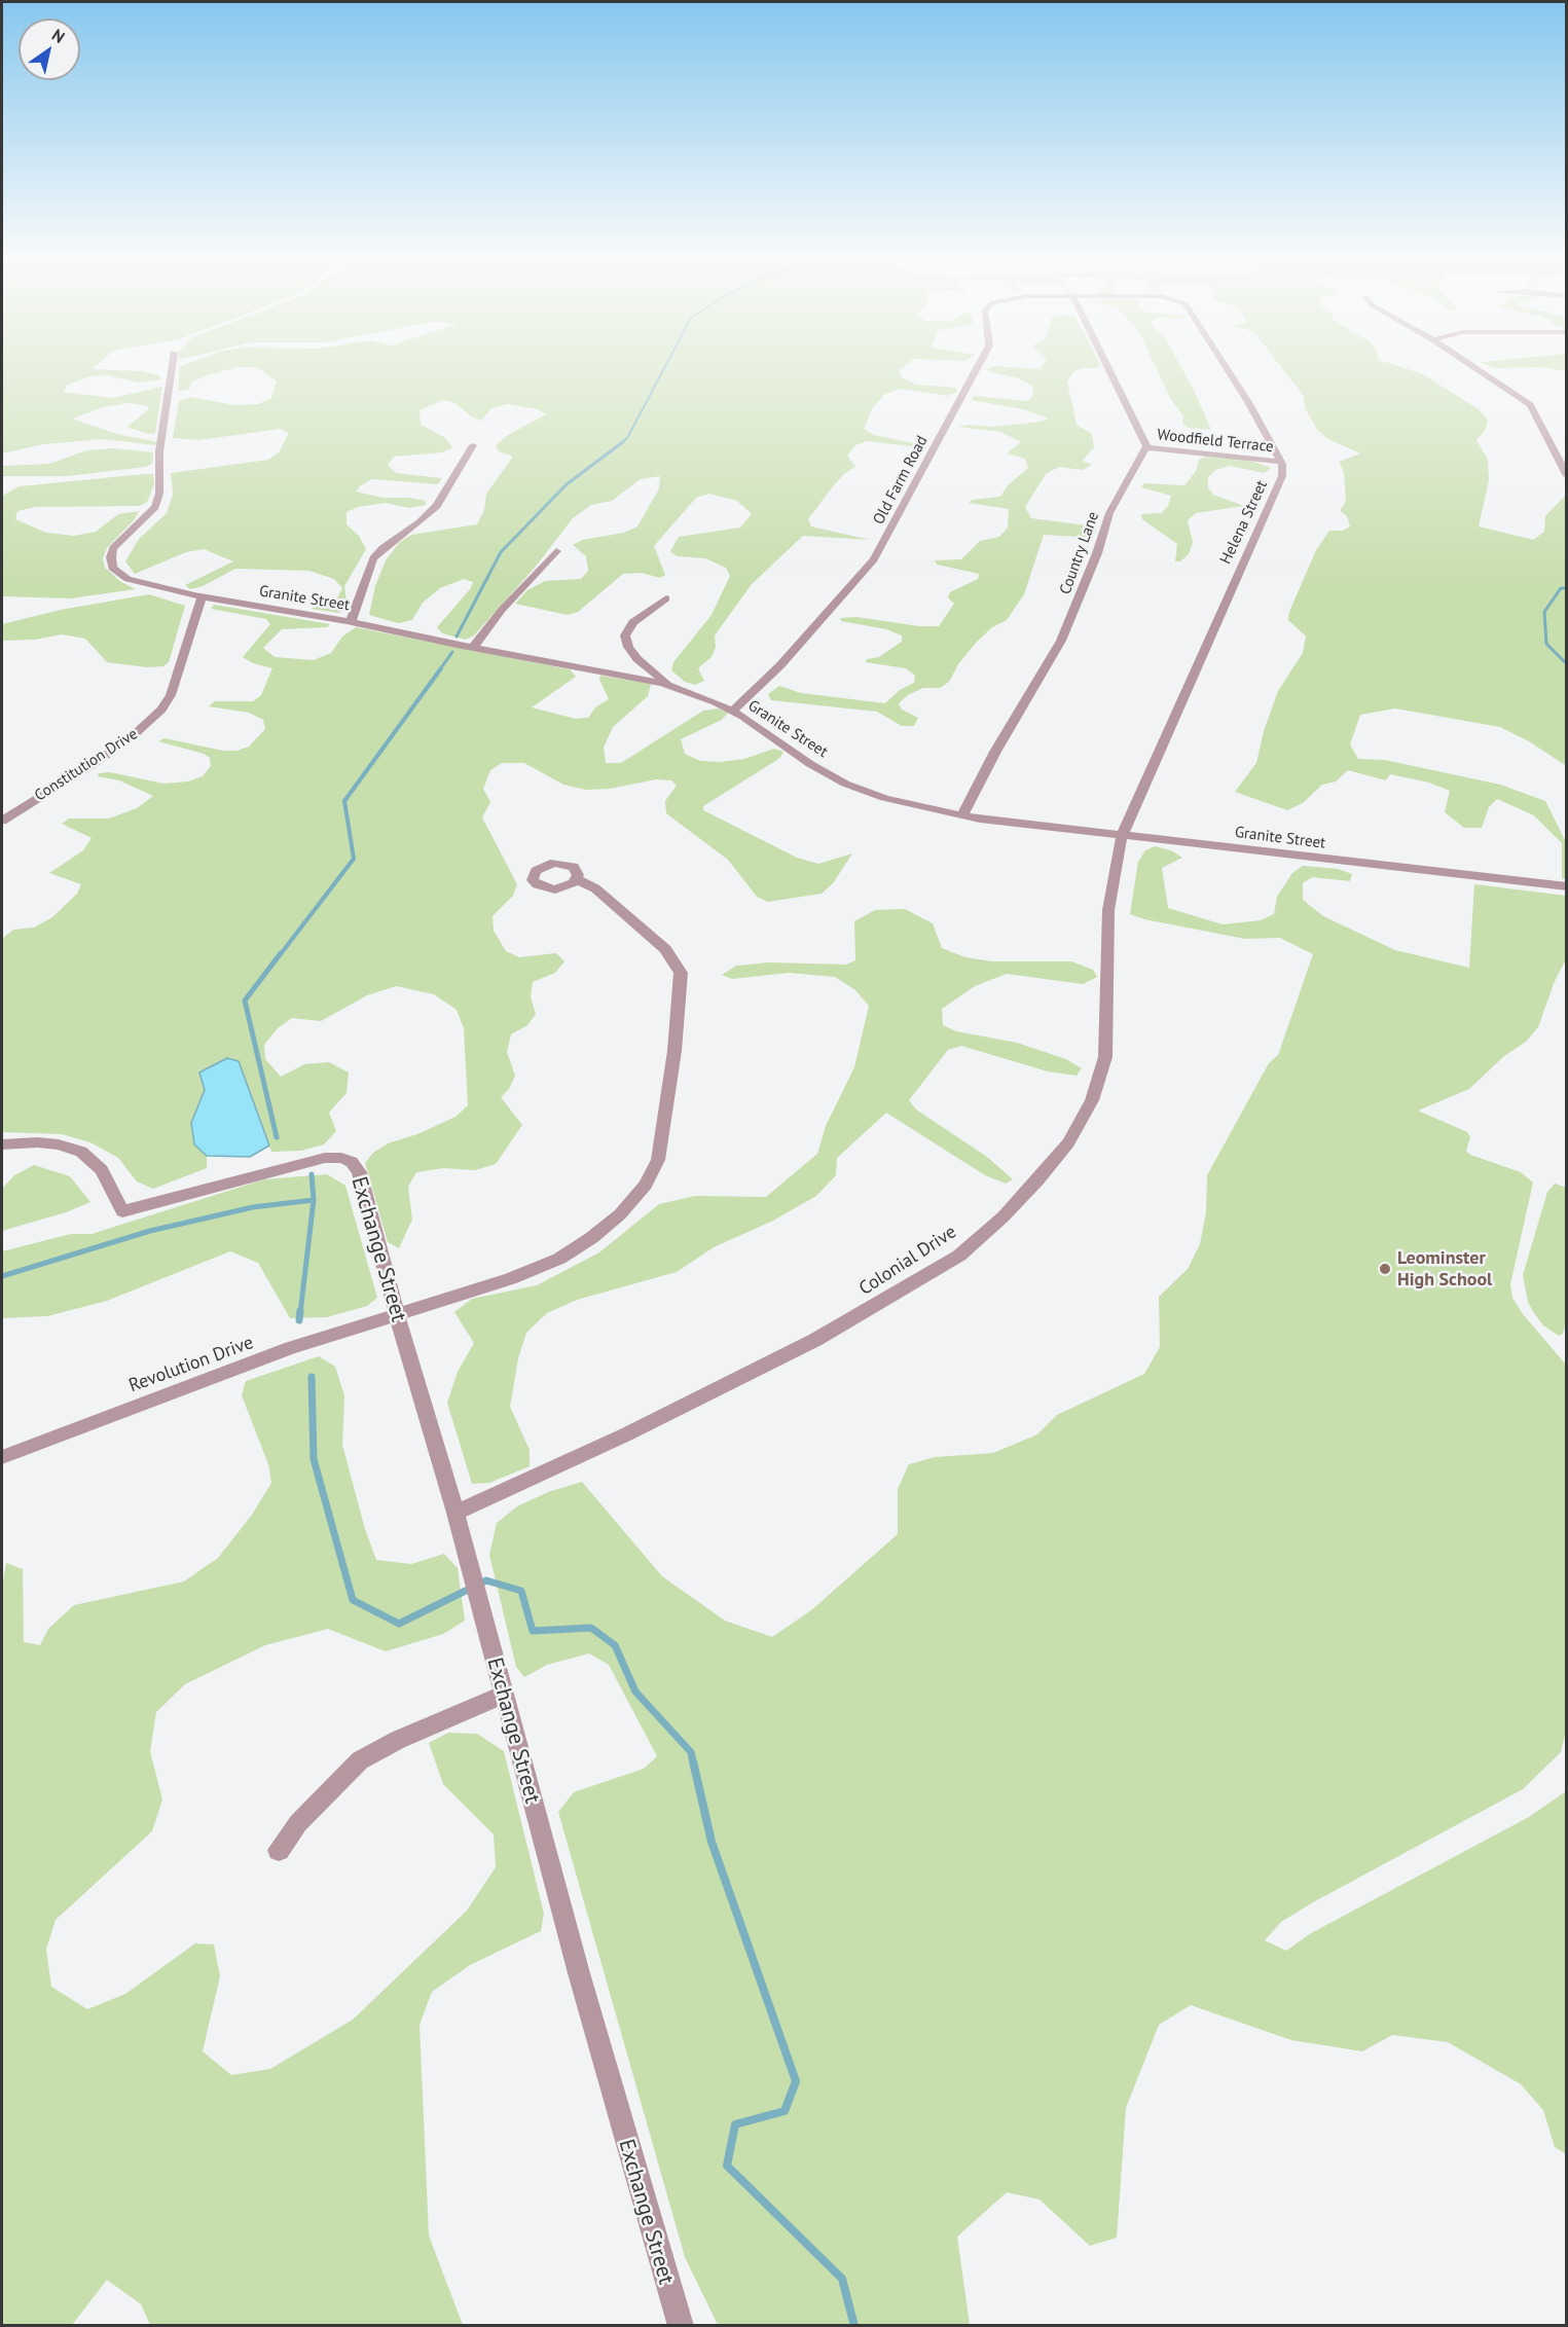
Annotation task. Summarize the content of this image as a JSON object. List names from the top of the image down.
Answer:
{
  "streets": {
    "street": [
      "Woodfield Terrace",
      "Old Farm Road",
      "Helena Street",
      "Country Lane",
      "Granite Street",
      "Constitution Drive",
      "Exchange Street",
      "Colonial Drive",
      "Revolution Drive"
    ]
  },
  "crossings": [
    ["Woodfield Terrace", "Helena Street"],
    ["Woodfield Terrace", "Country Lane"],
    ["Old Farm Road", "Granite Street"],
    ["Helena Street", "Granite Street"],
    ["Helena Street", "Colonial Drive"],
    ["Country Lane", "Granite Street"],
    ["Granite Street", "Constitution Drive"],
    ["Granite Street", "Colonial Drive"],
    ["Exchange Street", "Colonial Drive"],
    ["Exchange Street", "Revolution Drive"]
  ],
  "places": ["Leominster High School"],
  "north": "top right"
}
